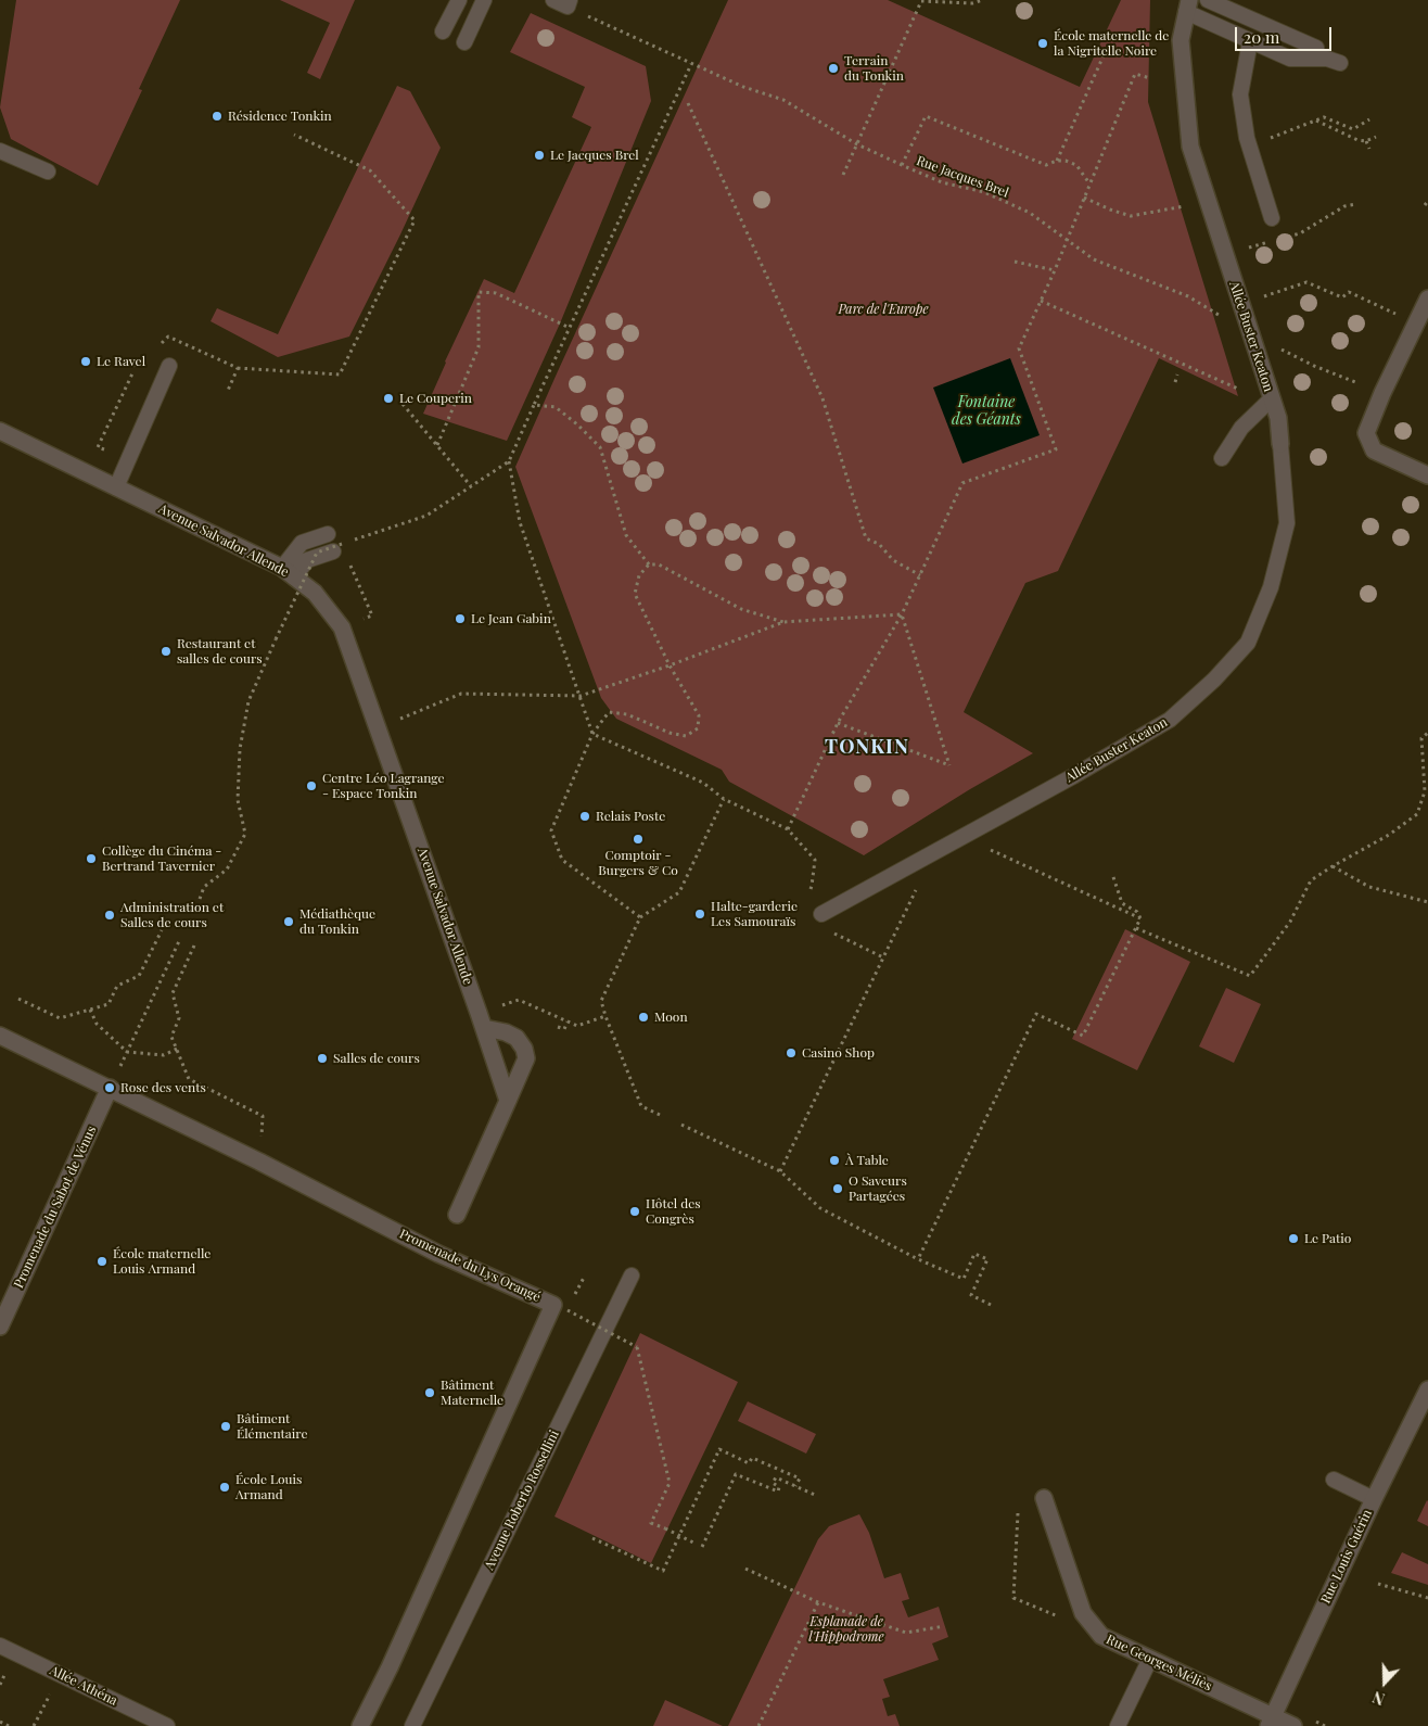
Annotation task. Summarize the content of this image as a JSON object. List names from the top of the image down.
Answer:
{
  "streets": {
    "street": [
      "Allée Buster Keaton",
      "Avenue Salvador Allende",
      "Promenade du Sabot de Vénus",
      "Promenade du Lys Orangé",
      "Rue Louis Guérin",
      "Rue Georges Méliès"
    ],
    "lane": ["Avenue Roberto Rossellini", "Allée Athéna"],
    "path": ["Rue Jacques Brel"]
  },
  "crossings": [
    ["Rue Jacques Brel", "Allée Buster Keaton"],
    ["Promenade du Sabot de Vénus", "Promenade du Lys Orangé"],
    ["Rue Louis Guérin", "Rue Georges Méliès"]
  ],
  "districts": ["TONKIN"],
  "water": ["Fontaine des Géants"],
  "parks": ["Parc de l'Europe", "Esplanade de l'Hippodrome"],
  "places": [
    "École maternelle de la Nigritelle Noire",
    "Terrain du Tonkin",
    "Résidence Tonkin",
    "Le Jacques Brel",
    "Le Ravel",
    "Le Couperin",
    "Le Jean Gabin",
    "Restaurant et salles de cours",
    "Centre Léo Lagrange - Espace Tonkin",
    "Relais Poste",
    "Comptoir - Burgers & Co",
    "Collège du Cinéma - Bertrand Tavernier",
    "Halte-garderie Les Samouraïs",
    "Administration et Salles de cours",
    "Médiathèque du Tonkin",
    "Moon",
    "Casino Shop",
    "Salles de cours",
    "Rose des vents",
    "À Table",
    "O Saveurs Partagées",
    "Hôtel des Congrès",
    "Le Patio",
    "École maternelle Louis Armand",
    "Bâtiment Maternelle",
    "Bâtiment Élémentaire",
    "École Louis Armand"
  ],
  "scale_bar": "20 m",
  "north": "bottom"
}
